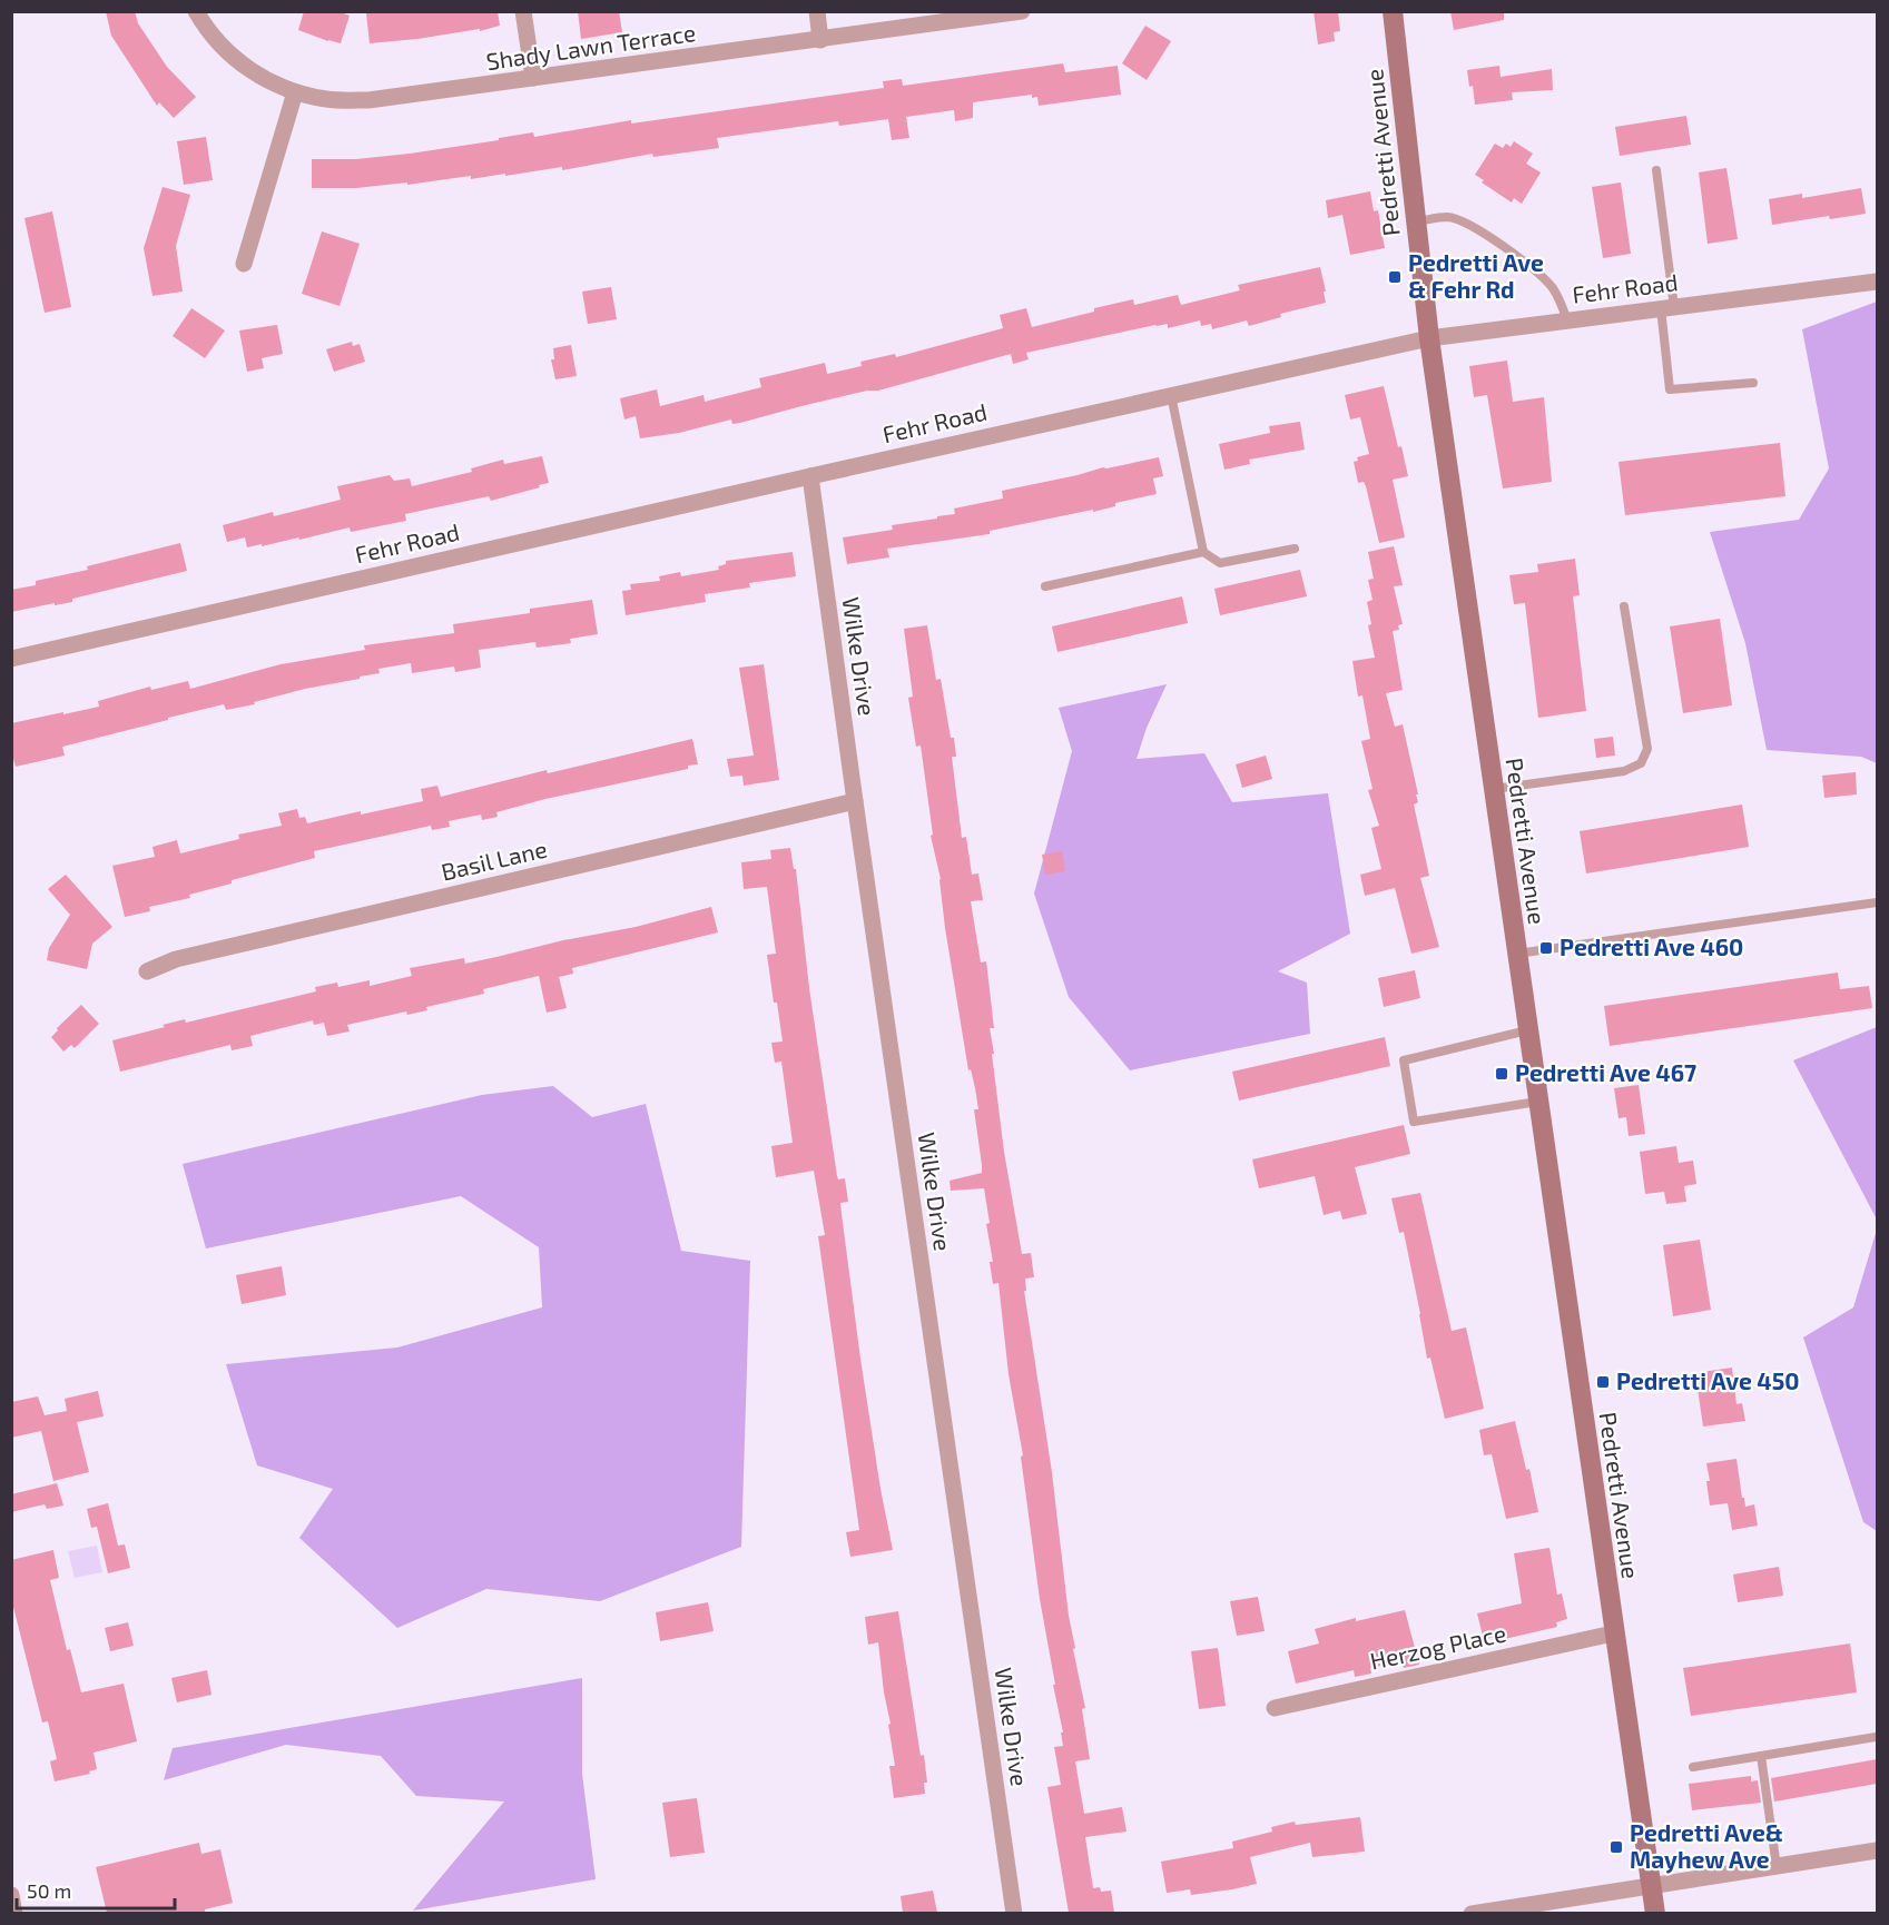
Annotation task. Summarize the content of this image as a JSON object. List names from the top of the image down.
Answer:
{
  "streets": {
    "street": [
      "Shady Lawn Terrace",
      "Pedretti Avenue",
      "Fehr Road",
      "Wilke Drive",
      "Basil Lane",
      "Herzog Place"
    ]
  },
  "crossings": [
    ["Pedretti Avenue", "Fehr Road"],
    ["Pedretti Avenue", "Herzog Place"],
    ["Fehr Road", "Wilke Drive"],
    ["Wilke Drive", "Basil Lane"]
  ],
  "places": {
    "transit": [
      "Pedretti Ave & Fehr Rd",
      "Pedretti Ave 460",
      "Pedretti Ave 467",
      "Pedretti Ave 450",
      "Pedretti Ave& Mayhew Ave"
    ]
  },
  "scale_bar": "50 m"
}
